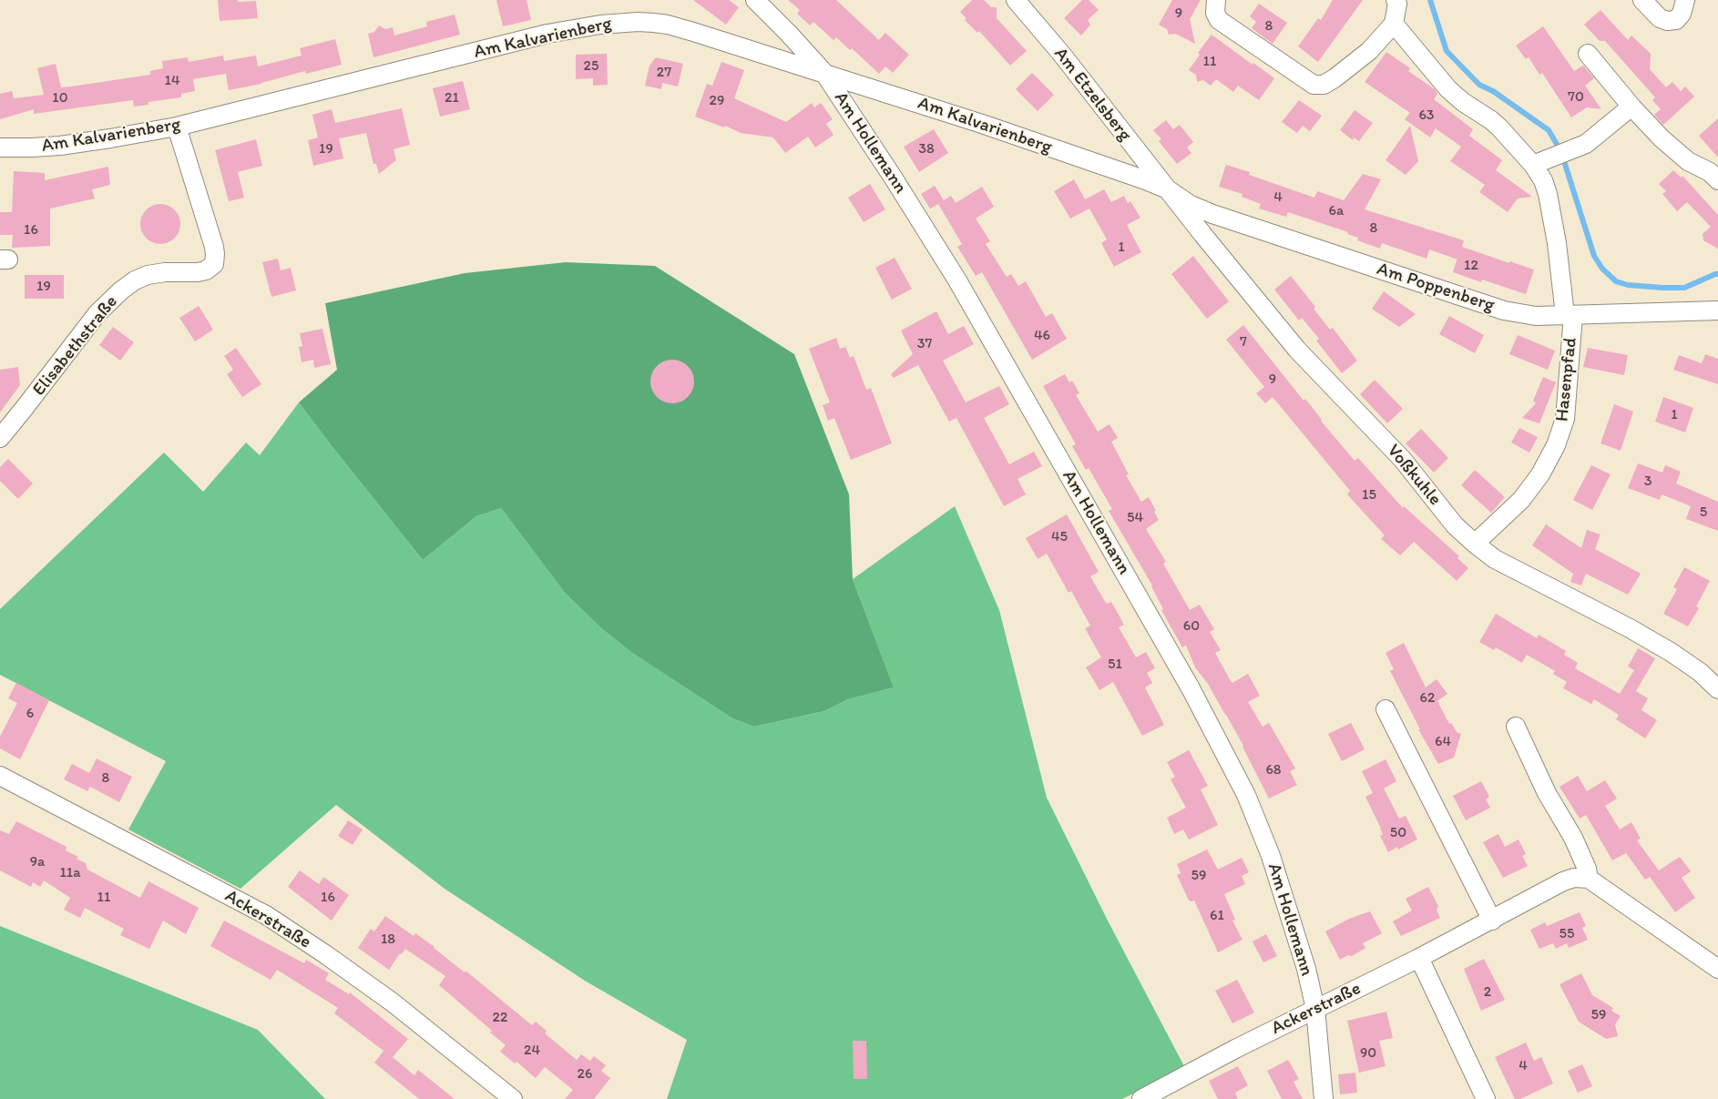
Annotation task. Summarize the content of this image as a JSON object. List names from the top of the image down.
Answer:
{
  "streets": {
    "street": [
      "Am Kalvarienberg",
      "Am Etzelsberg",
      "Am Hollemann",
      "Am Poppenberg",
      "Elisabethstraße",
      "Hasenpfad",
      "Voßkuhle",
      "Ackerstraße"
    ]
  },
  "crossings": [
    ["Am Kalvarienberg", "Am Etzelsberg"],
    ["Am Kalvarienberg", "Am Hollemann"],
    ["Am Kalvarienberg", "Am Poppenberg"],
    ["Am Kalvarienberg", "Elisabethstraße"],
    ["Am Kalvarienberg", "Voßkuhle"],
    ["Am Etzelsberg", "Am Poppenberg"],
    ["Am Etzelsberg", "Voßkuhle"],
    ["Am Hollemann", "Ackerstraße"],
    ["Am Poppenberg", "Hasenpfad"],
    ["Am Poppenberg", "Voßkuhle"],
    ["Hasenpfad", "Voßkuhle"]
  ],
  "house_numbers": [
    "9",
    "8",
    "11",
    "25",
    "27",
    "14",
    "70",
    "10",
    "21",
    "29",
    "63",
    "19",
    "38",
    "4",
    "6a",
    "8",
    "16",
    "1",
    "12",
    "19",
    "46",
    "7",
    "37",
    "9",
    "1",
    "3",
    "15",
    "5",
    "54",
    "45",
    "60",
    "51",
    "62",
    "6",
    "64",
    "68",
    "8",
    "50",
    "9a",
    "11a",
    "59",
    "11",
    "16",
    "61",
    "55",
    "18",
    "2",
    "59",
    "22",
    "24",
    "90",
    "4",
    "26"
  ]
}
